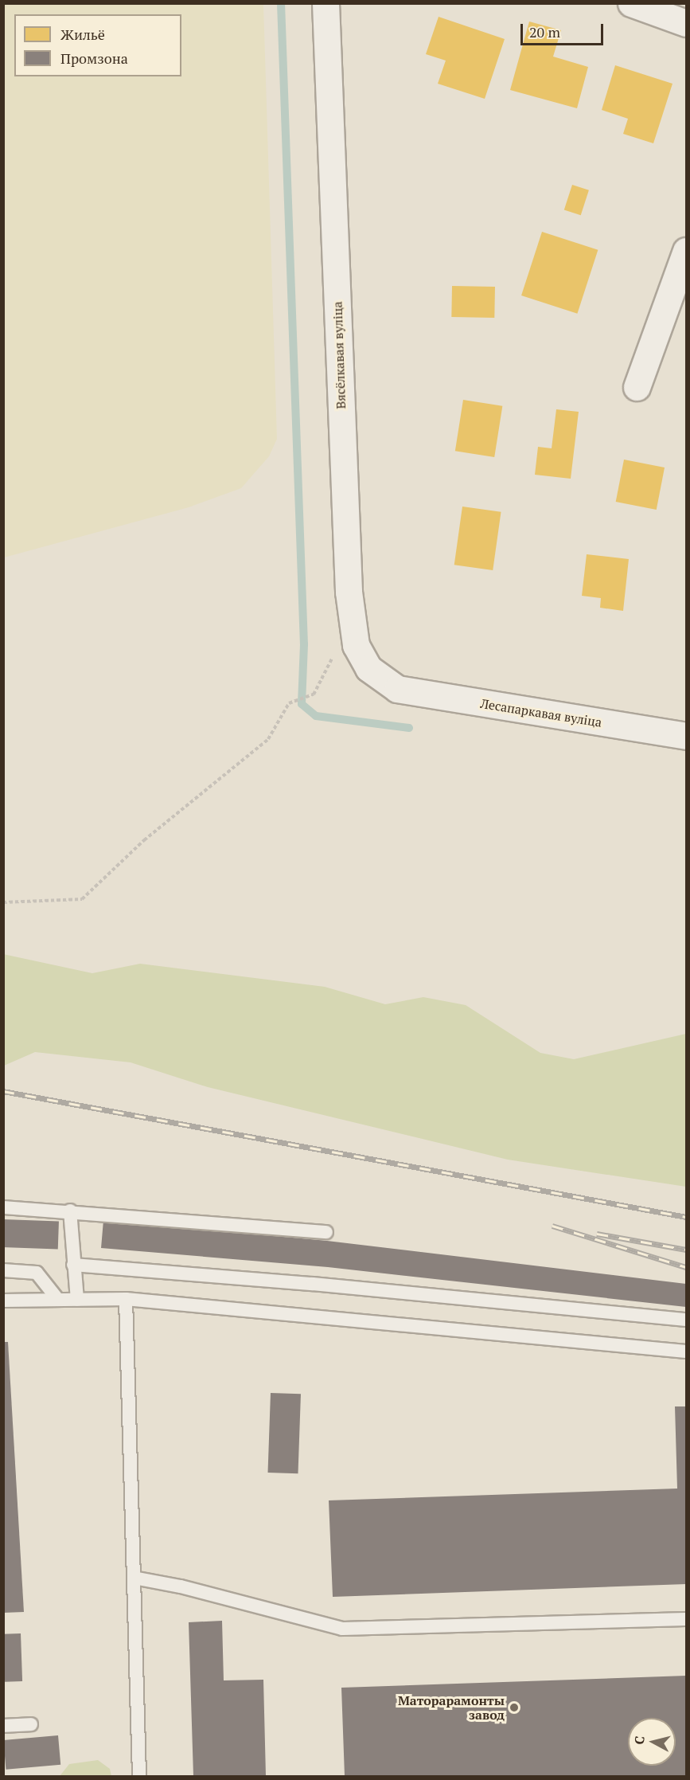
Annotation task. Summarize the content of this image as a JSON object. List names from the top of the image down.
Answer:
{
  "streets": {
    "street": ["Вясёлкавая вуліца", "Лесапаркавая вуліца"]
  },
  "crossings": [
    ["Вясёлкавая вуліца", "Лесапаркавая вуліца"]
  ],
  "places": ["Маторарамонты завод"],
  "legend": ["Жильё", "Промзона"],
  "scale_bar": "20 m",
  "north": "left"
}
